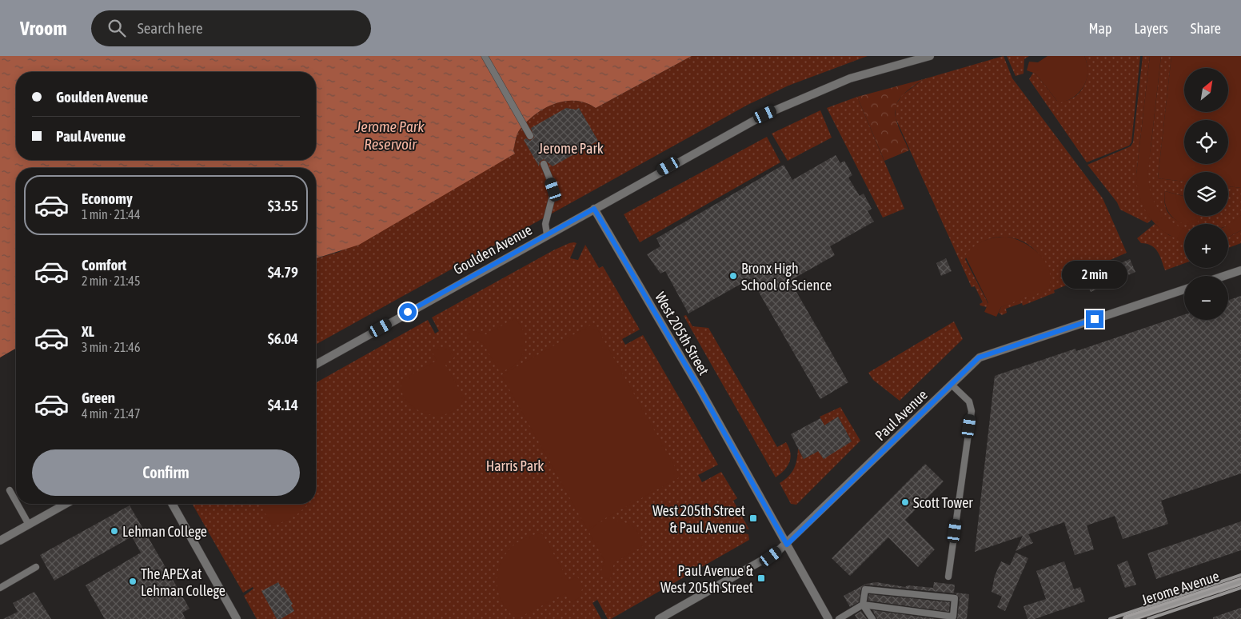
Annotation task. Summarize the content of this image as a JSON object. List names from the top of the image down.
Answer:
{
  "streets": {
    "main road": ["Jerome Avenue"],
    "street": ["Goulden Avenue", "West 205th Street", "Paul Avenue"]
  },
  "crossings": [
    ["Goulden Avenue", "West 205th Street"],
    ["West 205th Street", "Paul Avenue"]
  ],
  "water": ["Jerome Park Reservoir"],
  "parks": ["Jerome Park", "Harris Park"],
  "places": {
    "other": [
      "Bronx High School of Science",
      "Scott Tower",
      "Lehman College",
      "The APEX at Lehman College"
    ],
    "transit": ["West 205th Street & Paul Avenue", "Paul Avenue & West 205th Street"]
  },
  "north": "top right",
  "page": {
    "header": "Vroom",
    "search": "Search here",
    "nav": ["Map", "Layers", "Share"],
    "map_buttons": ["+", "−"],
    "banner": ["Goulden Avenue", "Paul Avenue"],
    "list": [
      {
        "name": "Economy",
        "note": "1 min · 21:44",
        "value": "$3.55"
      },
      {
        "name": "Comfort",
        "note": "2 min · 21:45",
        "value": "$4.79"
      },
      {
        "name": "XL",
        "note": "3 min · 21:46",
        "value": "$6.04"
      },
      {
        "name": "Green",
        "note": "4 min · 21:47",
        "value": "$4.14"
      }
    ],
    "bubble": "2 min",
    "buttons": "Confirm"
  }
}
